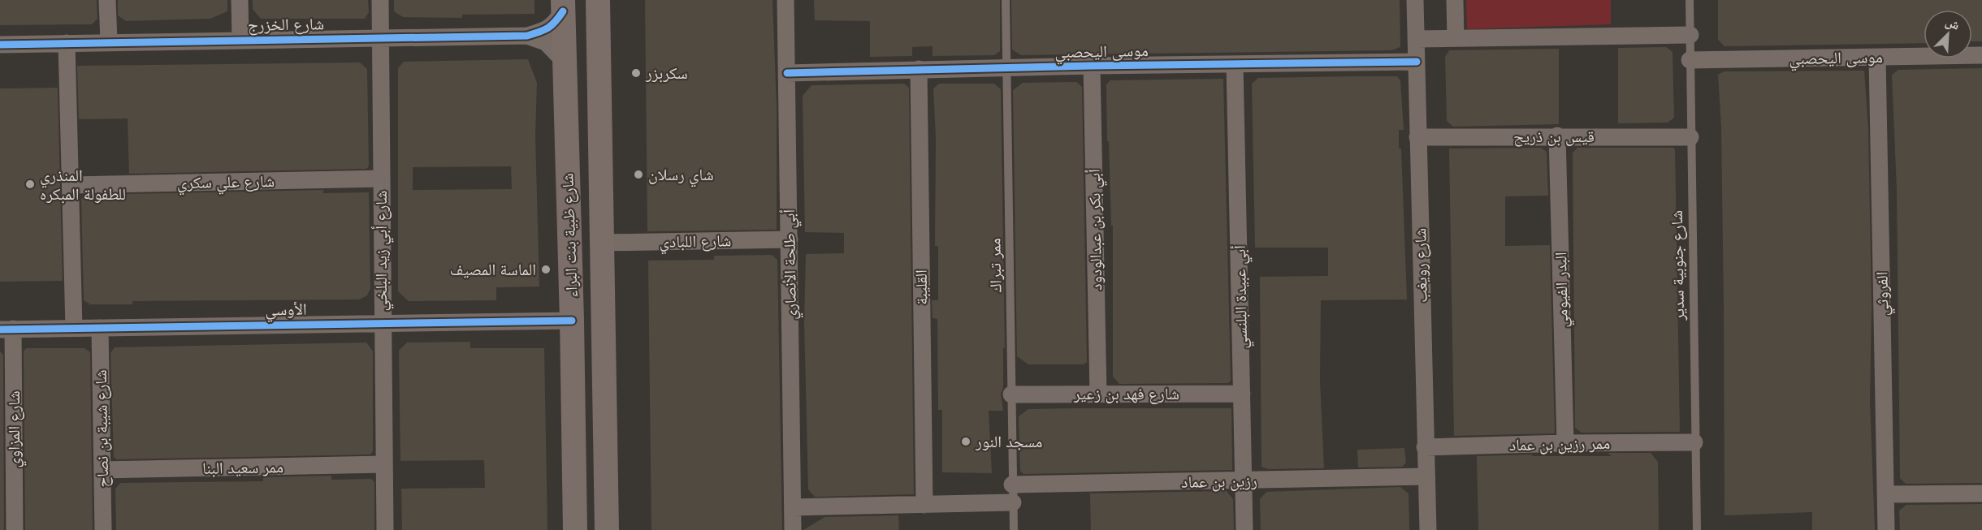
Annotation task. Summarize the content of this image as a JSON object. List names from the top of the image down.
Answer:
{
  "streets": {
    "street": [
      "شارع الخزرج",
      "موسى اليحصبي",
      "قيس بن ذريح",
      "شارع علي سكري",
      "أبي بكر بن عبدالودود",
      "شارع ظبية بنت البراء",
      "شارع اللبادي",
      "شارع أبي زيد البلخي",
      "أبي طلحة الأنصاري",
      "شارع رويغب",
      "القليبة",
      "البدر الفيومي",
      "الفروثي",
      "أبي عبيدة البلنسي",
      "الأوسي",
      "شارع فهد بن زعير",
      "شارع شيبة بن نصاح",
      "شارع المزاوي",
      "ممر رزين بن عماد",
      "ممر سعيد البنا",
      "رزين بن عماد"
    ],
    "lane": ["ممر تبراك", "شارع جنوبية سدير"]
  },
  "crossings": [
    ["شارع الخزرج", "شارع ظبية بنت البراء"],
    ["شارع الخزرج", "شارع أبي زيد البلخي"],
    ["موسى اليحصبي", "أبي بكر بن عبدالودود"],
    ["موسى اليحصبي", "أبي طلحة الأنصاري"],
    ["موسى اليحصبي", "ممر تبراك"],
    ["موسى اليحصبي", "شارع رويغب"],
    ["موسى اليحصبي", "شارع جنوبية سدير"],
    ["موسى اليحصبي", "القليبة"],
    ["موسى اليحصبي", "الفروثي"],
    ["موسى اليحصبي", "أبي عبيدة البلنسي"],
    ["قيس بن ذريح", "شارع رويغب"],
    ["قيس بن ذريح", "شارع جنوبية سدير"],
    ["قيس بن ذريح", "البدر الفيومي"],
    ["شارع علي سكري", "شارع أبي زيد البلخي"],
    ["أبي بكر بن عبدالودود", "شارع فهد بن زعير"],
    ["شارع ظبية بنت البراء", "شارع اللبادي"],
    ["شارع ظبية بنت البراء", "الأوسي"],
    ["شارع اللبادي", "أبي طلحة الأنصاري"],
    ["شارع أبي زيد البلخي", "الأوسي"],
    ["شارع أبي زيد البلخي", "ممر سعيد البنا"],
    ["ممر تبراك", "شارع فهد بن زعير"],
    ["ممر تبراك", "رزين بن عماد"],
    ["شارع رويغب", "ممر رزين بن عماد"],
    ["شارع رويغب", "رزين بن عماد"],
    ["شارع جنوبية سدير", "ممر رزين بن عماد"],
    ["البدر الفيومي", "ممر رزين بن عماد"],
    ["أبي عبيدة البلنسي", "شارع فهد بن زعير"],
    ["أبي عبيدة البلنسي", "رزين بن عماد"],
    ["الأوسي", "شارع شيبة بن نصاح"],
    ["الأوسي", "شارع المزاوي"],
    ["شارع شيبة بن نصاح", "ممر سعيد البنا"]
  ],
  "places": [
    "سكربزر",
    "شاي رسلان",
    "المنذري للطفولة المبكره",
    "الماسة المصيف",
    "مسجد النور"
  ],
  "north": "top right"
}
